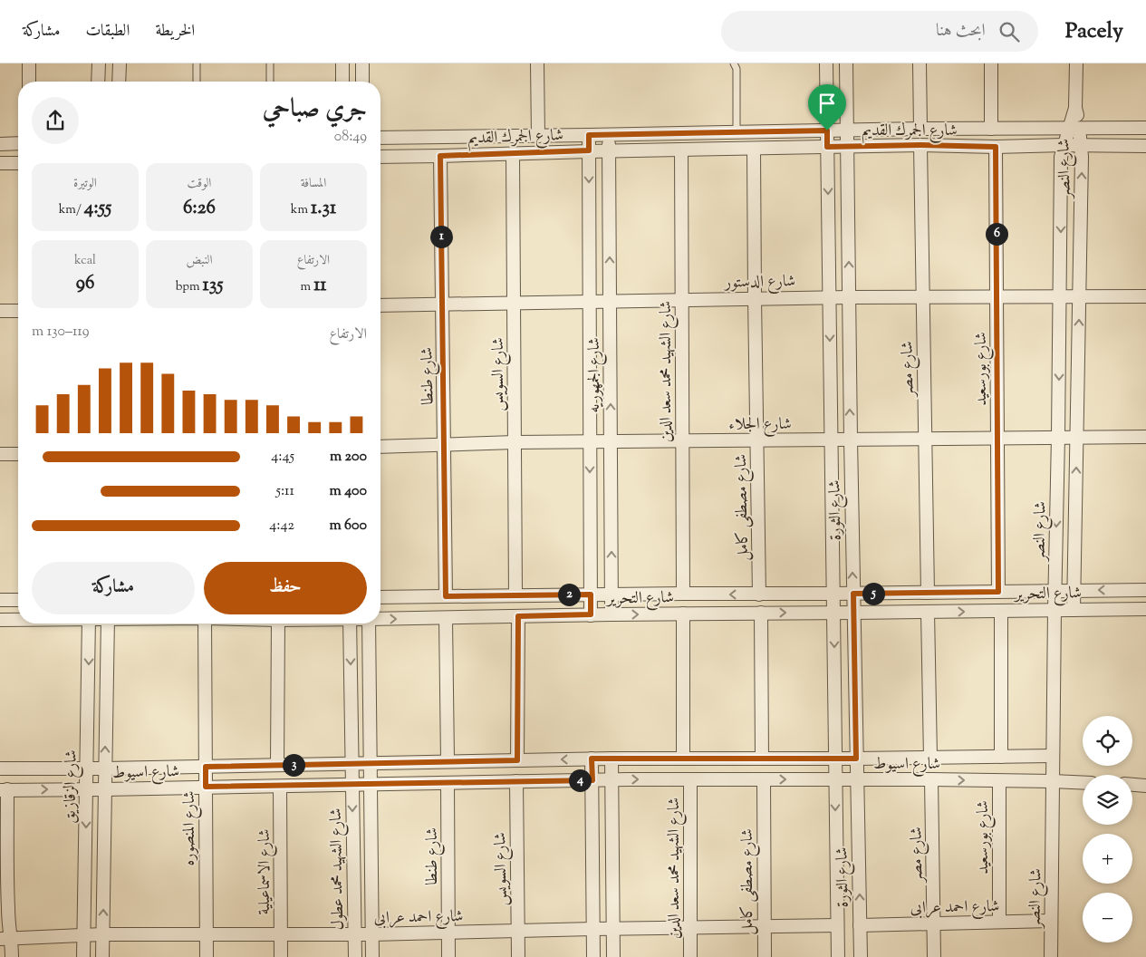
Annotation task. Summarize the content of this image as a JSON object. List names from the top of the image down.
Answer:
{
  "streets": {
    "street": [
      "شارع الجمرك القديم",
      "شارع النصر",
      "شارع الدستور",
      "شارع مصر",
      "شارع بورسعيد",
      "شارع الشهيد محمد سعد الدين",
      "شارع السويس",
      "شارع الجمهوريه",
      "شارع طنطا",
      "شارع الجلاء",
      "شارع مصطفى كامل",
      "شارع الثورة",
      "شارع التحرير",
      "شارع اسيوط",
      "شارع الزقازيق",
      "شارع المنصوره",
      "شارع الشهيد محمد عطول",
      "شارع الاسماعيلية",
      "شارع احمد عرابى"
    ]
  },
  "crossings": [
    ["شارع الجمرك القديم", "شارع النصر"],
    ["شارع الجمرك القديم", "شارع مصر"],
    ["شارع الجمرك القديم", "شارع بورسعيد"],
    ["شارع الجمرك القديم", "شارع الشهيد محمد سعد الدين"],
    ["شارع الجمرك القديم", "شارع السويس"],
    ["شارع الجمرك القديم", "شارع الجمهوريه"],
    ["شارع الجمرك القديم", "شارع طنطا"],
    ["شارع الجمرك القديم", "شارع مصطفى كامل"],
    ["شارع الجمرك القديم", "شارع الثورة"],
    ["شارع النصر", "شارع الدستور"],
    ["شارع النصر", "شارع الجلاء"],
    ["شارع النصر", "شارع التحرير"],
    ["شارع النصر", "شارع اسيوط"],
    ["شارع النصر", "شارع احمد عرابى"],
    ["شارع الدستور", "شارع مصر"],
    ["شارع الدستور", "شارع بورسعيد"],
    ["شارع الدستور", "شارع الشهيد محمد سعد الدين"],
    ["شارع الدستور", "شارع السويس"],
    ["شارع الدستور", "شارع الجمهوريه"],
    ["شارع الدستور", "شارع طنطا"],
    ["شارع الدستور", "شارع مصطفى كامل"],
    ["شارع الدستور", "شارع الثورة"],
    ["شارع مصر", "شارع الجلاء"],
    ["شارع مصر", "شارع التحرير"],
    ["شارع مصر", "شارع اسيوط"],
    ["شارع مصر", "شارع احمد عرابى"],
    ["شارع بورسعيد", "شارع الجلاء"],
    ["شارع بورسعيد", "شارع التحرير"],
    ["شارع بورسعيد", "شارع اسيوط"],
    ["شارع بورسعيد", "شارع احمد عرابى"],
    ["شارع الشهيد محمد سعد الدين", "شارع الجلاء"],
    ["شارع الشهيد محمد سعد الدين", "شارع التحرير"],
    ["شارع الشهيد محمد سعد الدين", "شارع اسيوط"],
    ["شارع الشهيد محمد سعد الدين", "شارع احمد عرابى"],
    ["شارع السويس", "شارع الجلاء"],
    ["شارع السويس", "شارع التحرير"],
    ["شارع السويس", "شارع اسيوط"],
    ["شارع السويس", "شارع احمد عرابى"],
    ["شارع الجمهوريه", "شارع الجلاء"],
    ["شارع الجمهوريه", "شارع التحرير"],
    ["شارع طنطا", "شارع الجلاء"],
    ["شارع طنطا", "شارع التحرير"],
    ["شارع طنطا", "شارع اسيوط"],
    ["شارع طنطا", "شارع احمد عرابى"],
    ["شارع الجلاء", "شارع مصطفى كامل"],
    ["شارع الجلاء", "شارع الثورة"],
    ["شارع مصطفى كامل", "شارع التحرير"],
    ["شارع مصطفى كامل", "شارع اسيوط"],
    ["شارع مصطفى كامل", "شارع احمد عرابى"],
    ["شارع الثورة", "شارع التحرير"],
    ["شارع الثورة", "شارع اسيوط"],
    ["شارع الثورة", "شارع احمد عرابى"],
    ["شارع اسيوط", "شارع الزقازيق"],
    ["شارع اسيوط", "شارع المنصوره"],
    ["شارع اسيوط", "شارع الشهيد محمد عطول"],
    ["شارع اسيوط", "شارع الاسماعيلية"],
    ["شارع الزقازيق", "شارع احمد عرابى"],
    ["شارع المنصوره", "شارع احمد عرابى"],
    ["شارع الشهيد محمد عطول", "شارع احمد عرابى"],
    ["شارع الاسماعيلية", "شارع احمد عرابى"]
  ],
  "page": {
    "header": "Pacely",
    "search": "ابحث هنا",
    "nav": ["الخريطة", "الطبقات", "مشاركة"],
    "heading": ["جري صباحي", "08:49"],
    "stats": [
      ["المسافة", "1.31 km"],
      ["الوقت", "6:26"],
      ["الوتيرة", "4:55 /km"],
      ["الارتفاع", "11 m"],
      ["النبض", "135 bpm"],
      ["kcal", "96"]
    ],
    "pins": [
      "6",
      "1",
      "5",
      "2",
      "3",
      "4"
    ],
    "chart": ["الارتفاع", "119–130 m"],
    "list": [
      {
        "name": "200 m",
        "note": "4:45"
      },
      {
        "name": "400 m",
        "note": "5:11"
      },
      {
        "name": "600 m",
        "note": "4:42"
      }
    ],
    "buttons": ["حفظ", "مشاركة"],
    "map_buttons": ["+", "−"]
  }
}
